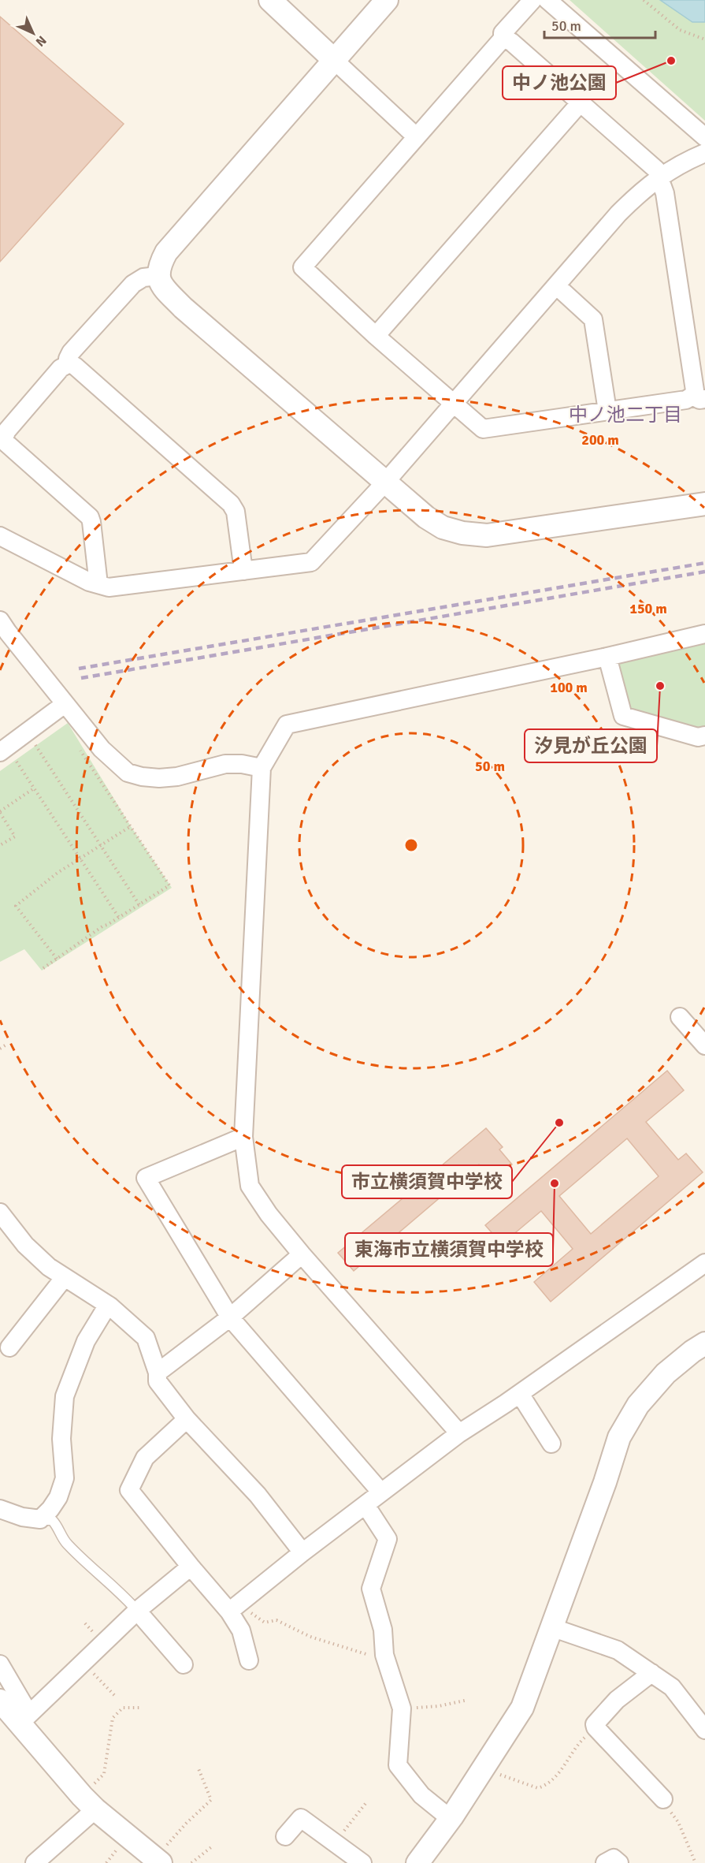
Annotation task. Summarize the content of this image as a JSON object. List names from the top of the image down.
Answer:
{
  "districts": ["中ノ池二丁目"],
  "places": [
    "中ノ池公園",
    "汐見が丘公園",
    "市立横須賀中学校",
    "東海市立横須賀中学校"
  ],
  "scale_bar": "50 m",
  "north": "bottom right",
  "rings": [
    "200 m",
    "150 m",
    "100 m",
    "50 m"
  ]
}
